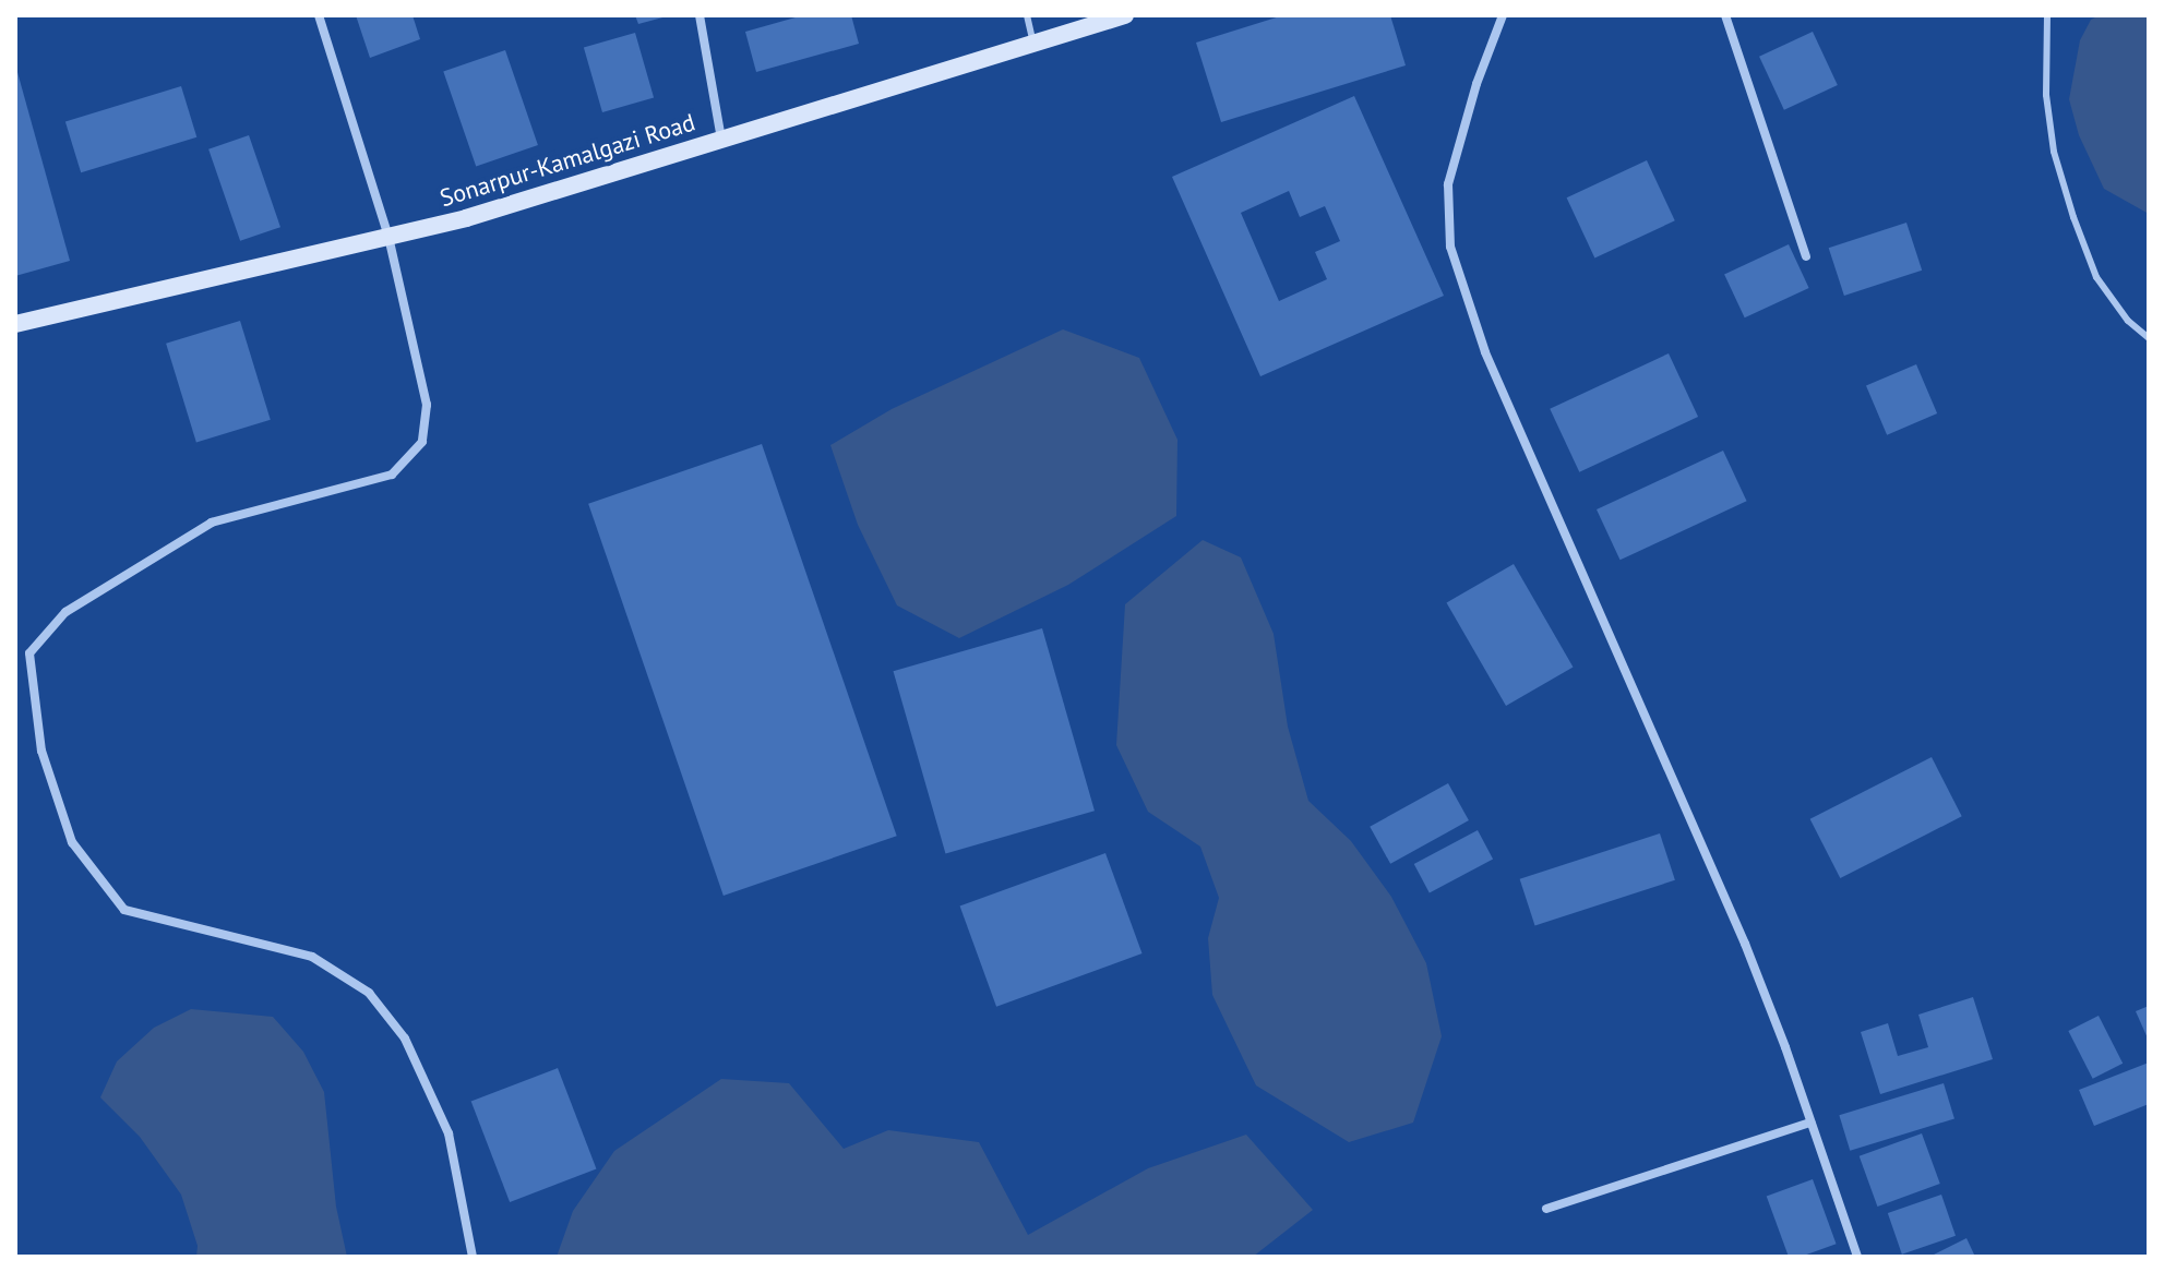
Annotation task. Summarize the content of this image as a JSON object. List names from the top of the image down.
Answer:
{
  "streets": {
    "main road": ["Sonarpur-Kamalgazi Road"]
  }
}
